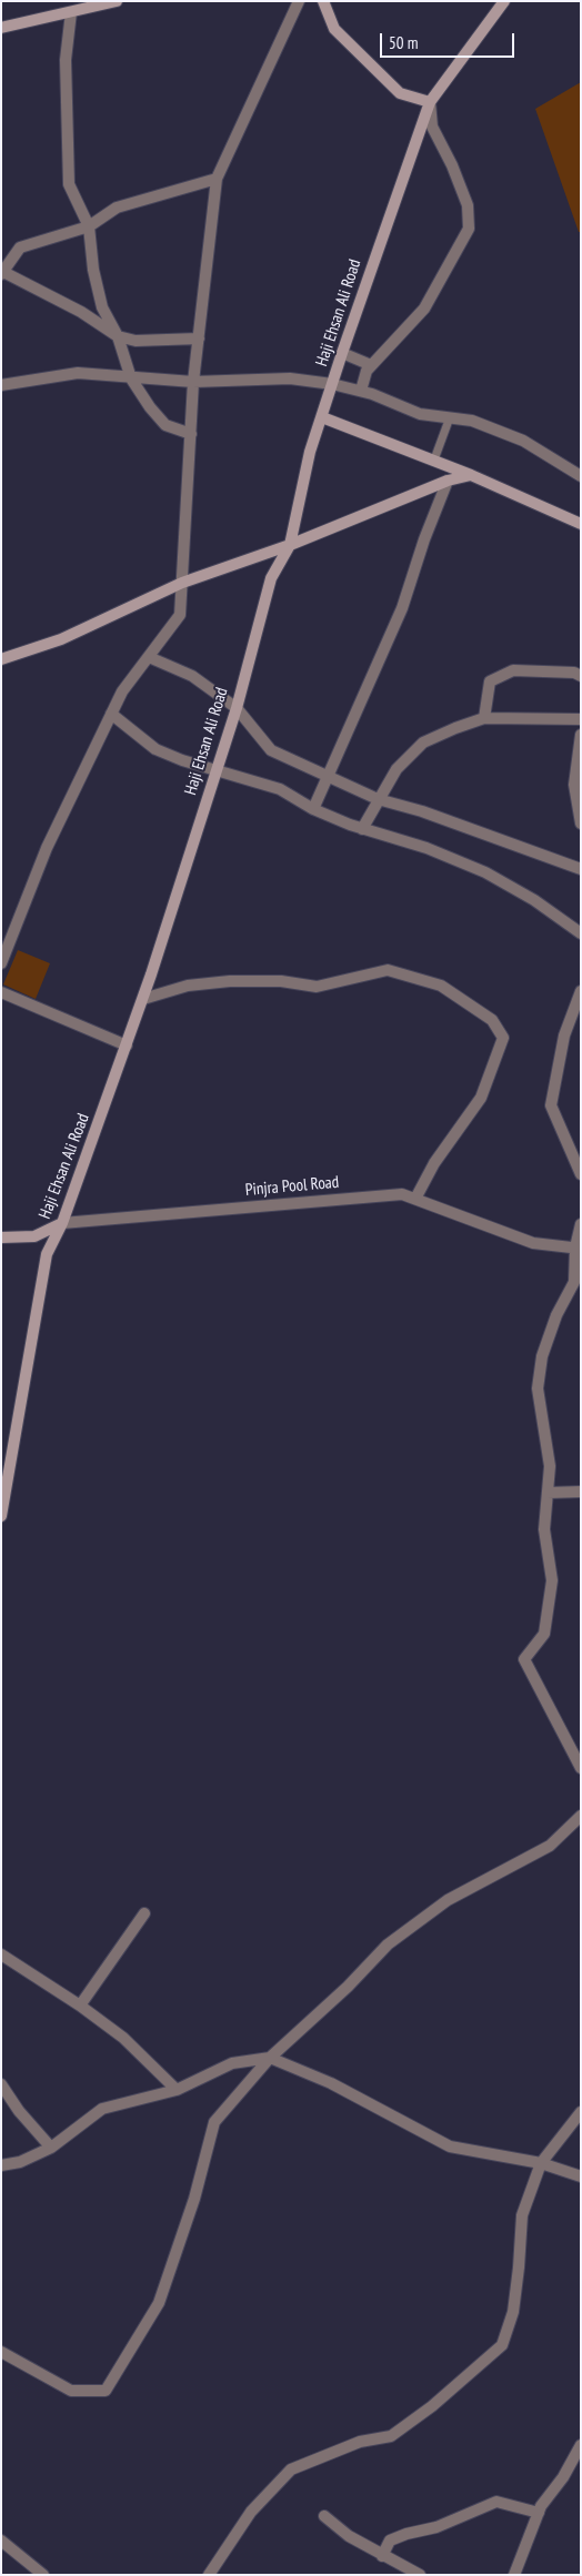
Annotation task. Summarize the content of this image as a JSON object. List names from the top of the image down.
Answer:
{
  "streets": {
    "street": ["Haji Ehsan Ali Road", "Pinjra Pool Road"]
  },
  "crossings": [
    ["Haji Ehsan Ali Road", "Pinjra Pool Road"]
  ],
  "scale_bar": "50 m"
}
